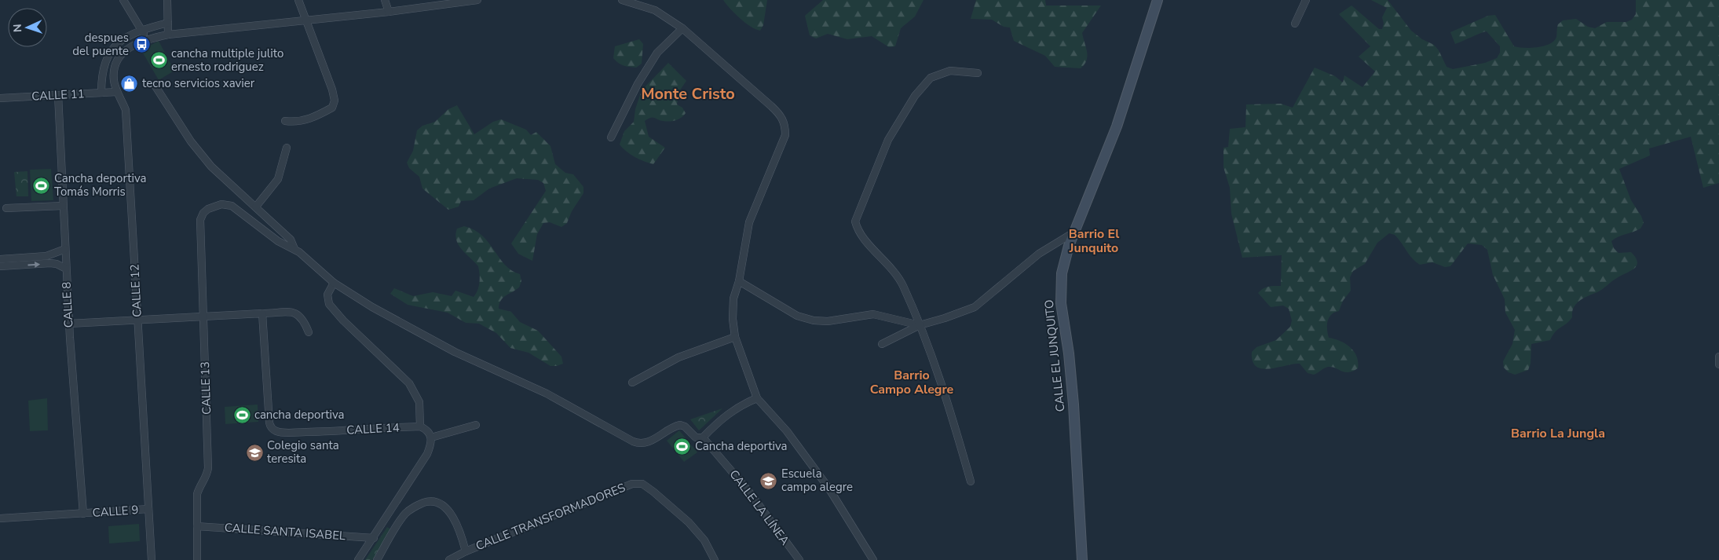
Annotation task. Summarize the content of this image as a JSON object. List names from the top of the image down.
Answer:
{
  "streets": {
    "street": [
      "CALLE 11",
      "CALLE 12",
      "CALLE 8",
      "CALLE EL JUNQUITO",
      "CALLE 13",
      "CALLE 14",
      "CALLE LA LÍNEA",
      "CALLE 9",
      "CALLE TRANSFORMADORES",
      "CALLE SANTA ISABEL"
    ]
  },
  "crossings": [
    ["CALLE 11", "CALLE 12"],
    ["CALLE 11", "CALLE 8"],
    ["CALLE 12", "CALLE 9"],
    ["CALLE 8", "CALLE 9"],
    ["CALLE 13", "CALLE SANTA ISABEL"]
  ],
  "districts": [
    "Monte Cristo",
    "Barrio El Junquito",
    "Barrio Campo Alegre",
    "Barrio La Jungla"
  ],
  "places": {
    "bus stop": ["despues del puente"],
    "sports": [
      "cancha multiple julito ernesto rodriguez",
      "Cancha deportiva Tomás Morris",
      "cancha deportiva",
      "Cancha deportiva"
    ],
    "shop": ["tecno servicios xavier"],
    "school or university": ["Colegio santa teresita", "Escuela campo alegre"]
  },
  "north": "left"
}
